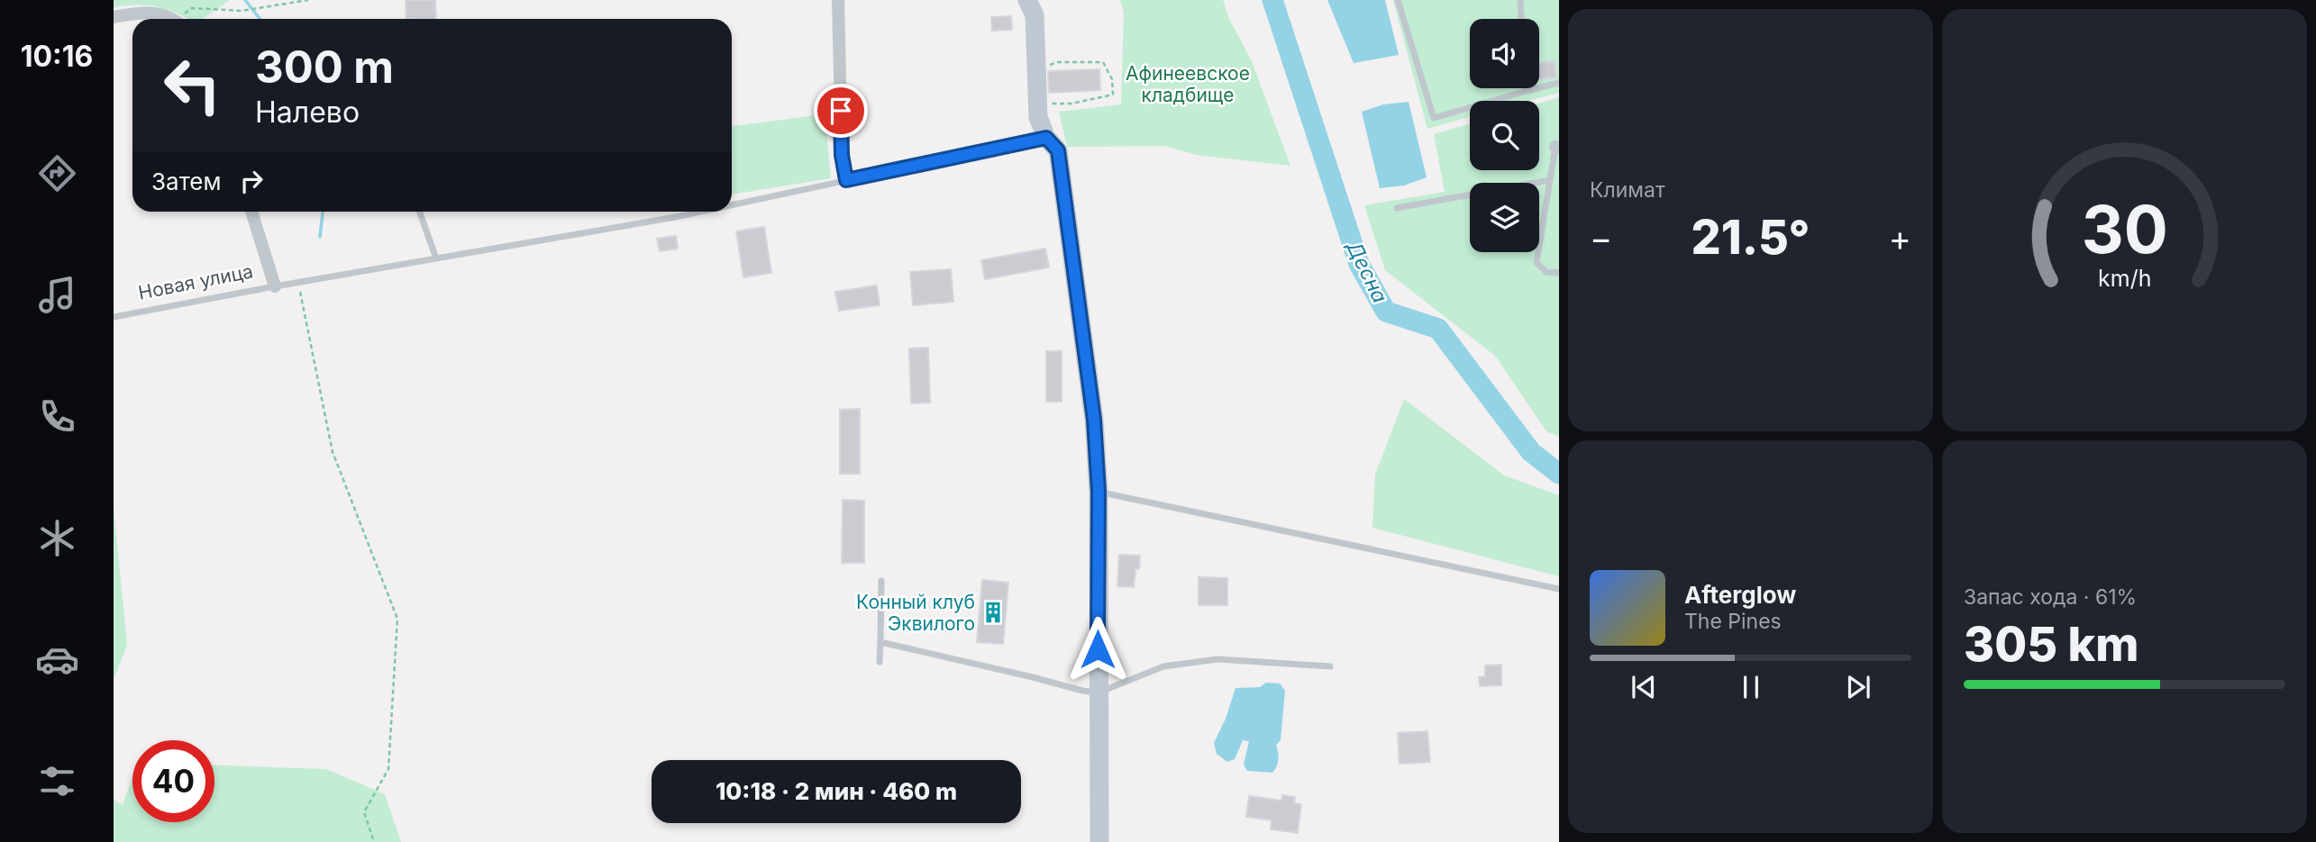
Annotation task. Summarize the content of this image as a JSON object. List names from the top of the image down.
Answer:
{
  "streets": {
    "street": ["Новая улица"]
  },
  "water": ["Десна"],
  "parks": ["Афинеевское кладбище"],
  "places": {
    "building": ["Конный клуб Эквилого"]
  },
  "page": {
    "tabs": "10:16",
    "tile": [
      "Климат",
      ["Запас хода · 61%", "305 km"]
    ],
    "turn": ["300 m", "Налево"],
    "then": "Затем",
    "heat": ["−", "21.5°", "+"],
    "song": ["Afterglow", "The Pines"],
    "limit": "40",
    "trip": "10:18 · 2 мин · 460 m",
    "gauge": ["30", "km/h"]
  }
}
